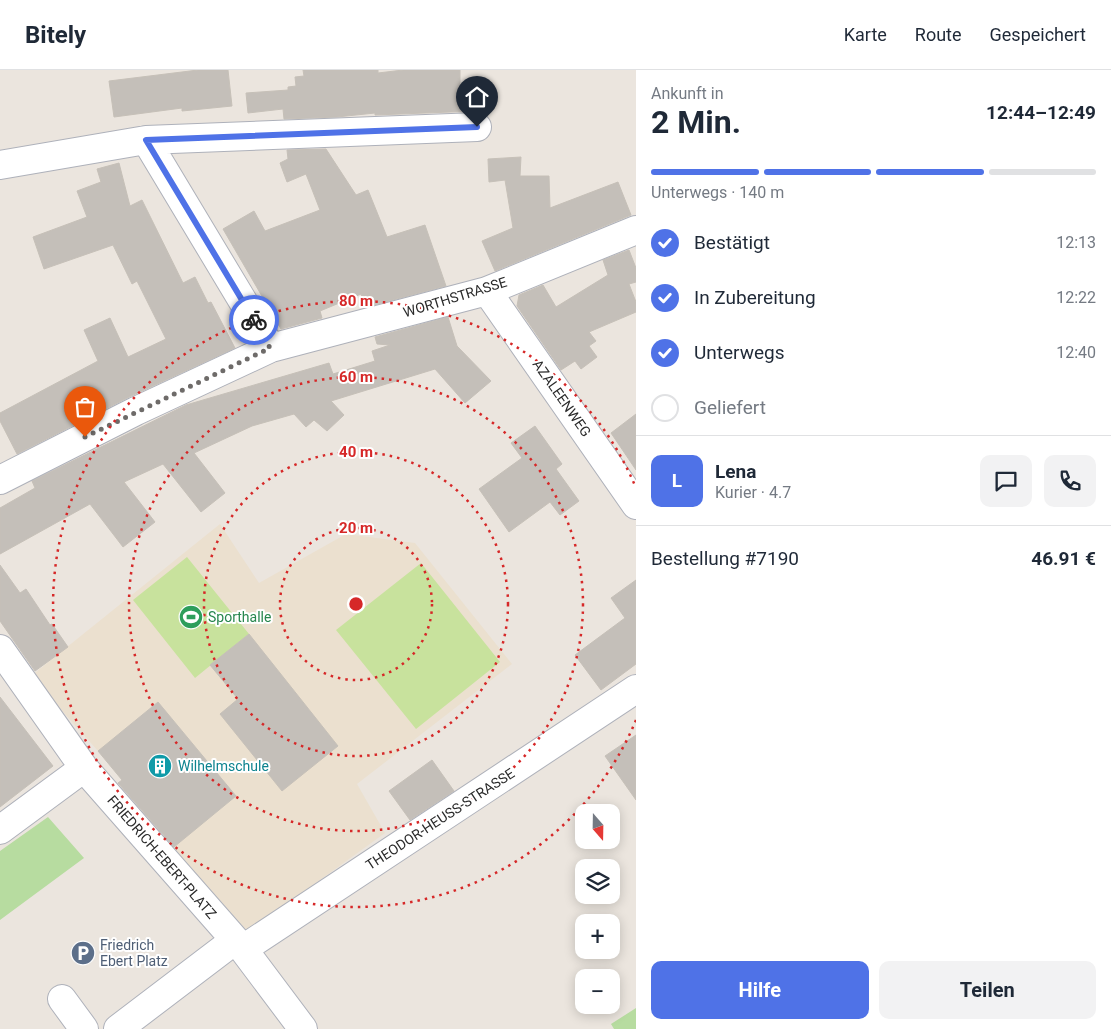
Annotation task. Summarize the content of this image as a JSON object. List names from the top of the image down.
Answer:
{
  "streets": {
    "street": [
      "WORTHSTRASSE",
      "AZALEENWEG",
      "THEODOR-HEUSS-STRASSE",
      "FRIEDRICH-EBERT-PLATZ"
    ]
  },
  "crossings": [
    ["WORTHSTRASSE", "AZALEENWEG"],
    ["THEODOR-HEUSS-STRASSE", "FRIEDRICH-EBERT-PLATZ"]
  ],
  "places": {
    "sports": ["Sporthalle"],
    "building": ["Wilhelmschule"],
    "parking": ["Friedrich Ebert Platz"]
  },
  "north": "bottom",
  "page": {
    "header": "Bitely",
    "nav": ["Karte", "Route", "Gespeichert"],
    "heading": ["2 Min.", "Ankunft in", "12:44–12:49"],
    "panel": [
      "Lena",
      "Kurier · 4.7",
      "Bestellung #7190",
      "46.91 €"
    ],
    "bar": "Unterwegs · 140 m",
    "list": [
      ["Bestätigt", "12:13"],
      ["In Zubereitung", "12:22"],
      ["Unterwegs", "12:40"],
      "Geliefert"
    ],
    "round": "L",
    "map_buttons": ["+", "−"],
    "buttons": ["Hilfe", "Teilen"]
  },
  "rings": [
    "80 m",
    "60 m",
    "40 m",
    "20 m"
  ]
}
